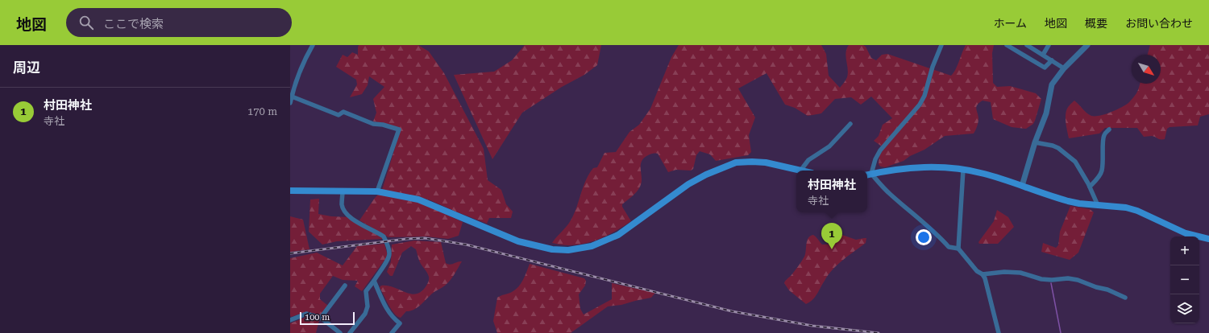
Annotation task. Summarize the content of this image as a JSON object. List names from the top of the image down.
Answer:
{
  "scale_bar": "100 m",
  "north": "bottom right",
  "page": {
    "header": "地図",
    "search": "ここで検索",
    "nav": [
      "ホーム",
      "地図",
      "概要",
      "お問い合わせ"
    ],
    "heading": "周辺",
    "list": [
      {
        "mark": "1",
        "name": "村田神社",
        "note": "寺社",
        "value": "170 m"
      }
    ],
    "popup": ["村田神社", "寺社"],
    "pins": "1",
    "map_buttons": ["+", "−"],
    "scale": "100 m"
  }
}
